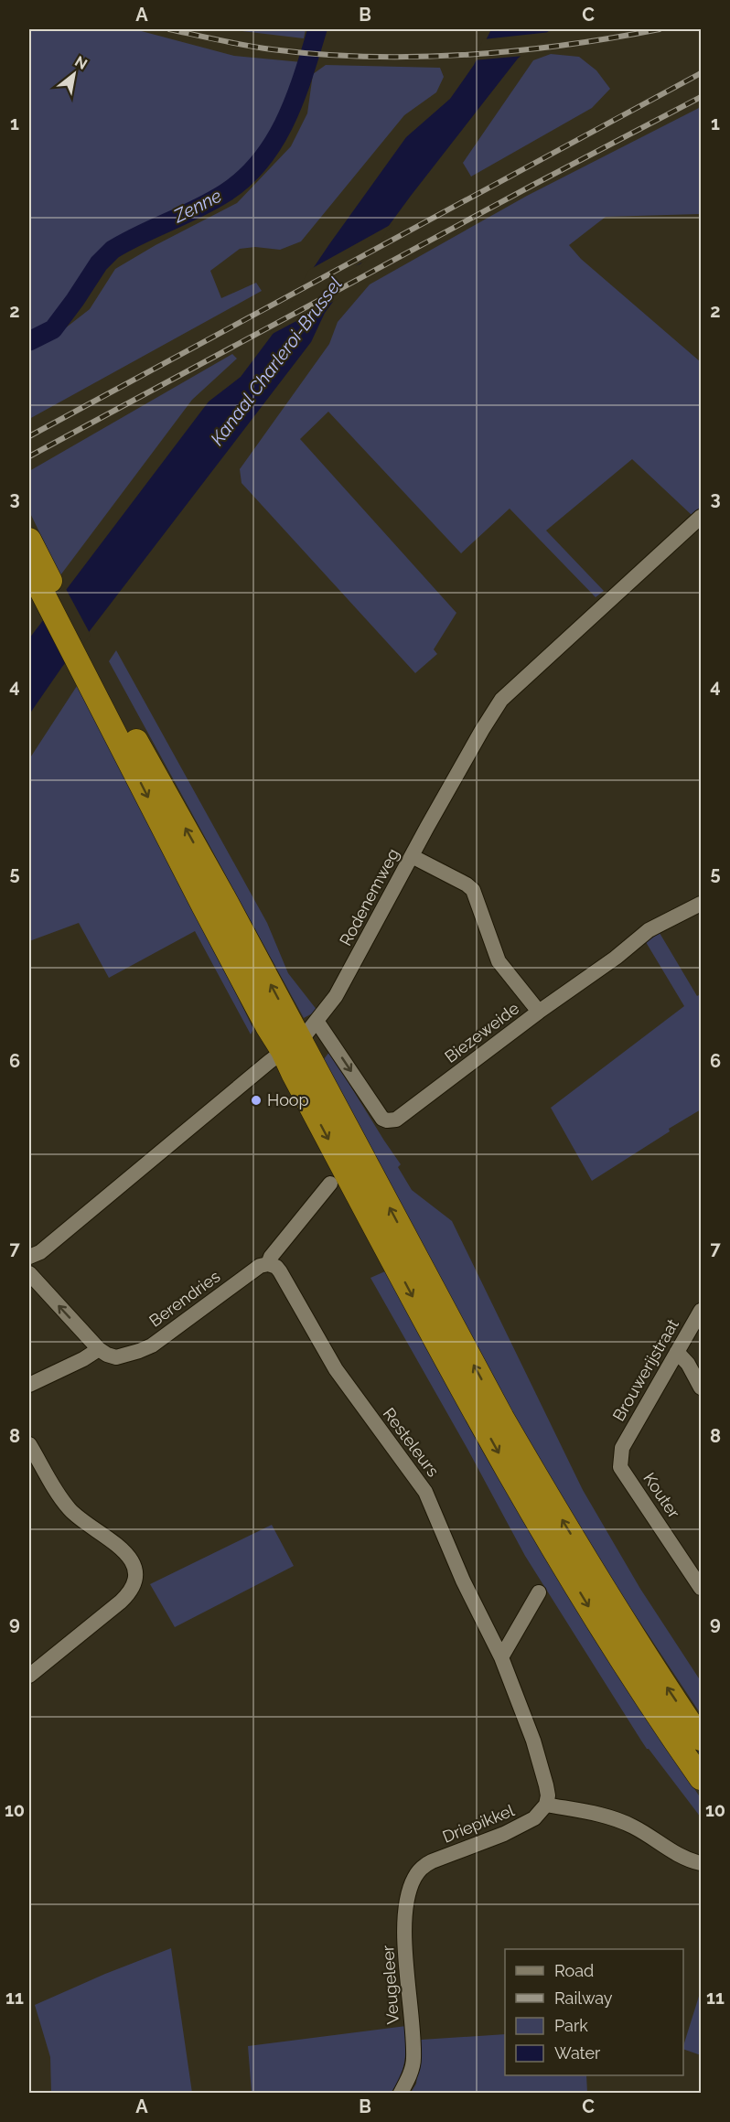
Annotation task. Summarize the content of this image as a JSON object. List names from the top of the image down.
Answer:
{
  "streets": {
    "street": [
      "Rodenemweg",
      "Biezeweide",
      "Berendries",
      "Brouwerijstraat",
      "Resteleurs",
      "Kouter",
      "Driepikkel",
      "Veugeleer"
    ]
  },
  "crossings": [
    ["Rodenemweg", "Biezeweide"],
    ["Berendries", "Resteleurs"],
    ["Brouwerijstraat", "Kouter"],
    ["Resteleurs", "Driepikkel"],
    ["Driepikkel", "Veugeleer"]
  ],
  "water": ["Zenne", "Kanaal Charleroi-Brussel"],
  "places": ["Hoop"],
  "legend": [
    "Road",
    "Railway",
    "Park",
    "Water"
  ],
  "north": "top right",
  "grid": {
    "columns": ["A", "B", "C"],
    "rows": [
      "1",
      "2",
      "3",
      "4",
      "5",
      "6",
      "7",
      "8",
      "9",
      "10",
      "11"
    ]
  }
}
